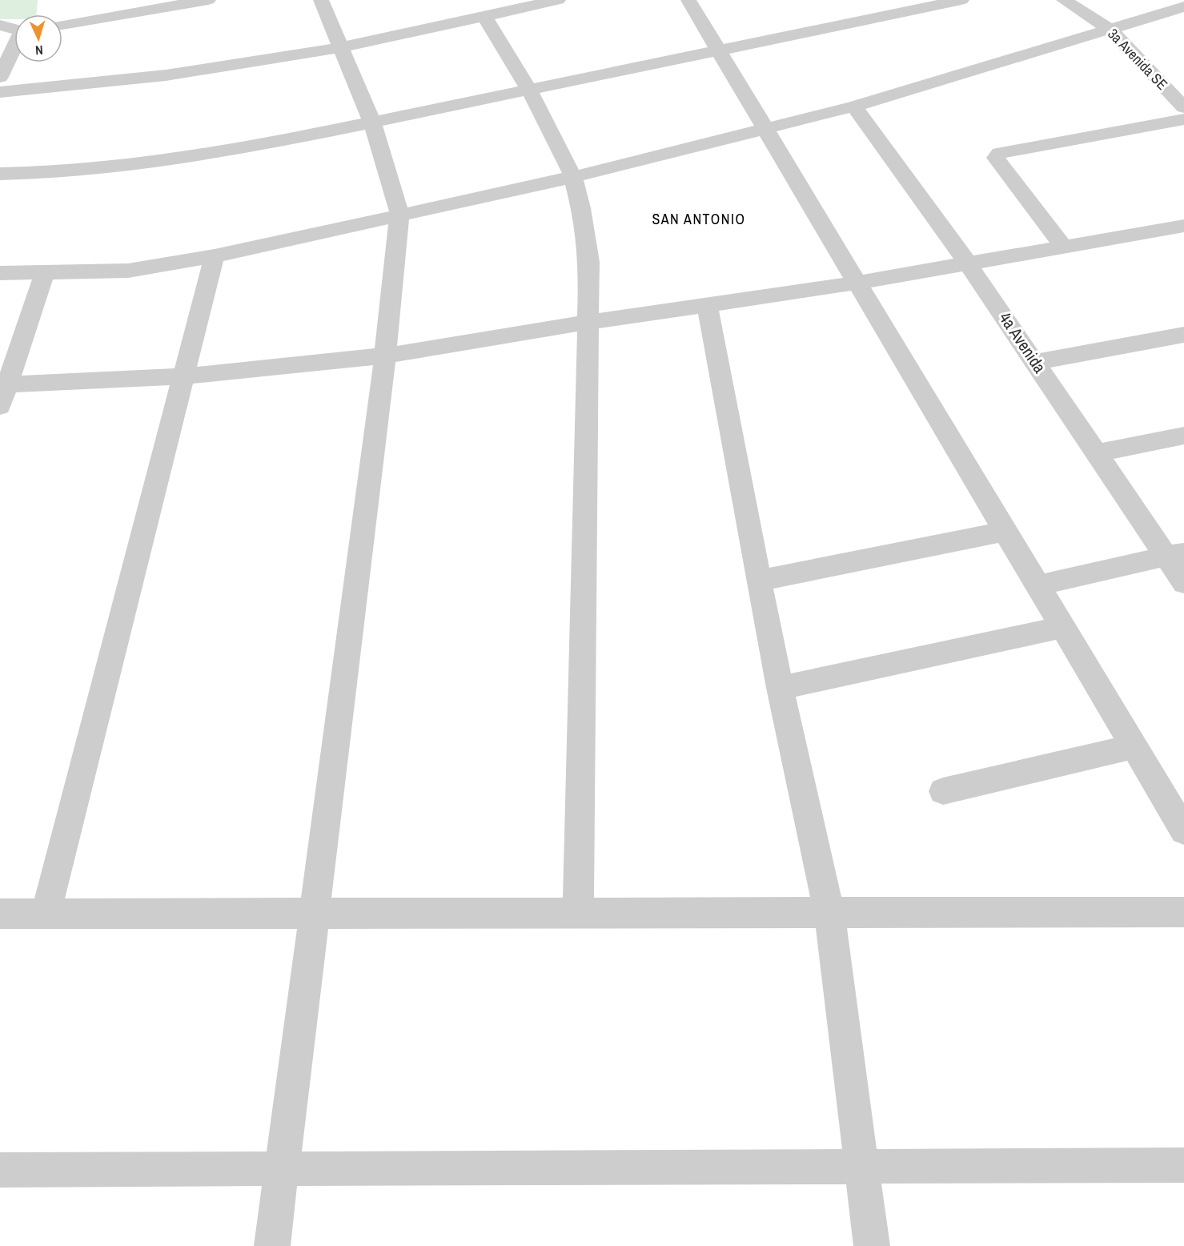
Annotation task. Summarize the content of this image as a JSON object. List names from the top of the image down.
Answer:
{
  "streets": {
    "street": ["3a Avenida SE", "4a Avenida"]
  },
  "districts": ["SAN ANTONIO"],
  "north": "bottom"
}
